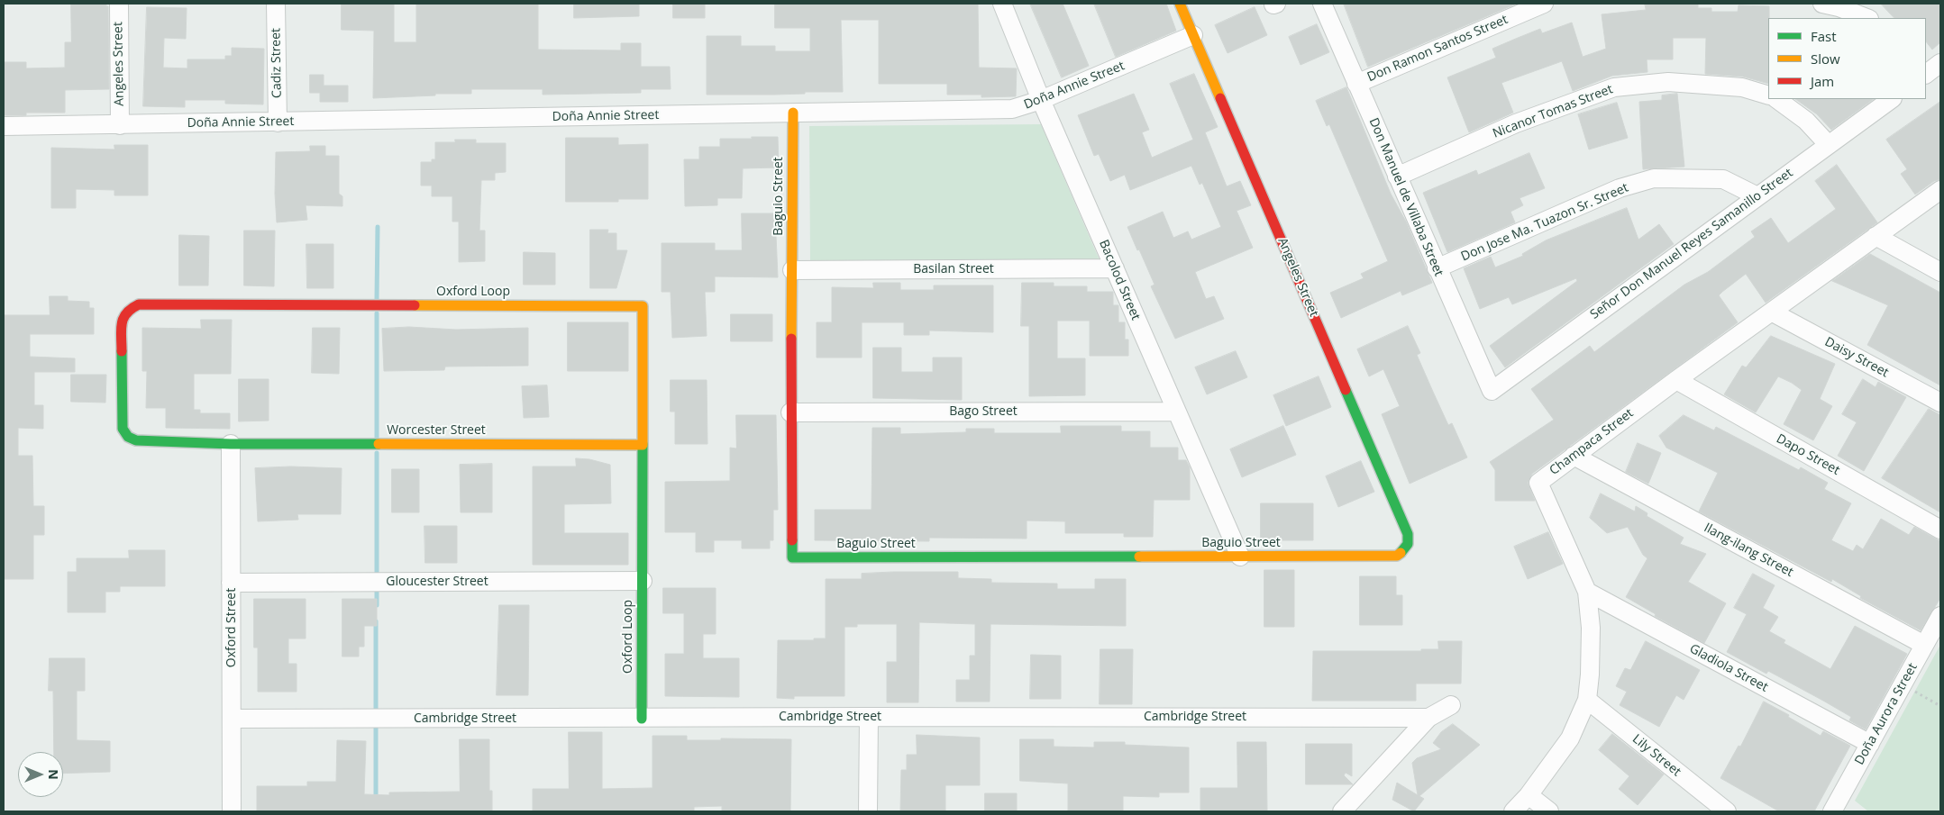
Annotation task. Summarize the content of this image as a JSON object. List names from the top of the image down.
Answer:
{
  "streets": {
    "street": [
      "Don Ramon Santos Street",
      "Cadiz Street",
      "Angeles Street",
      "Doña Annie Street",
      "Nicanor Tomas Street",
      "Baguio Street",
      "Don Manuel de Villaba Street",
      "Don Jose Ma. Tuazon Sr. Street",
      "Señor Don Manuel Reyes Samanillo Street",
      "Basilan Street",
      "Bacolod Street",
      "Oxford Loop",
      "Daisy Street",
      "Bago Street",
      "Worcester Street",
      "Champaca Street",
      "Dapo Street",
      "Ilang-ilang Street",
      "Gloucester Street",
      "Oxford Street",
      "Gladiola Street",
      "Doña Aurora Street",
      "Cambridge Street",
      "Lily Street"
    ]
  },
  "crossings": [
    ["Don Ramon Santos Street", "Don Manuel de Villaba Street"],
    ["Cadiz Street", "Doña Annie Street"],
    ["Angeles Street", "Doña Annie Street"],
    ["Angeles Street", "Baguio Street"],
    ["Doña Annie Street", "Baguio Street"],
    ["Doña Annie Street", "Bacolod Street"],
    ["Nicanor Tomas Street", "Don Manuel de Villaba Street"],
    ["Baguio Street", "Basilan Street"],
    ["Baguio Street", "Bacolod Street"],
    ["Baguio Street", "Bago Street"],
    ["Don Manuel de Villaba Street", "Don Jose Ma. Tuazon Sr. Street"],
    ["Don Manuel de Villaba Street", "Señor Don Manuel Reyes Samanillo Street"],
    ["Don Jose Ma. Tuazon Sr. Street", "Señor Don Manuel Reyes Samanillo Street"],
    ["Basilan Street", "Bacolod Street"],
    ["Bacolod Street", "Bago Street"],
    ["Oxford Loop", "Worcester Street"],
    ["Oxford Loop", "Gloucester Street"],
    ["Oxford Loop", "Oxford Street"],
    ["Oxford Loop", "Cambridge Street"],
    ["Daisy Street", "Champaca Street"],
    ["Worcester Street", "Oxford Street"],
    ["Champaca Street", "Dapo Street"],
    ["Champaca Street", "Ilang-ilang Street"],
    ["Champaca Street", "Gladiola Street"],
    ["Champaca Street", "Lily Street"],
    ["Ilang-ilang Street", "Doña Aurora Street"],
    ["Gloucester Street", "Oxford Street"],
    ["Oxford Street", "Cambridge Street"],
    ["Gladiola Street", "Doña Aurora Street"]
  ],
  "legend": ["Fast", "Slow", "Jam"],
  "north": "right"
}
